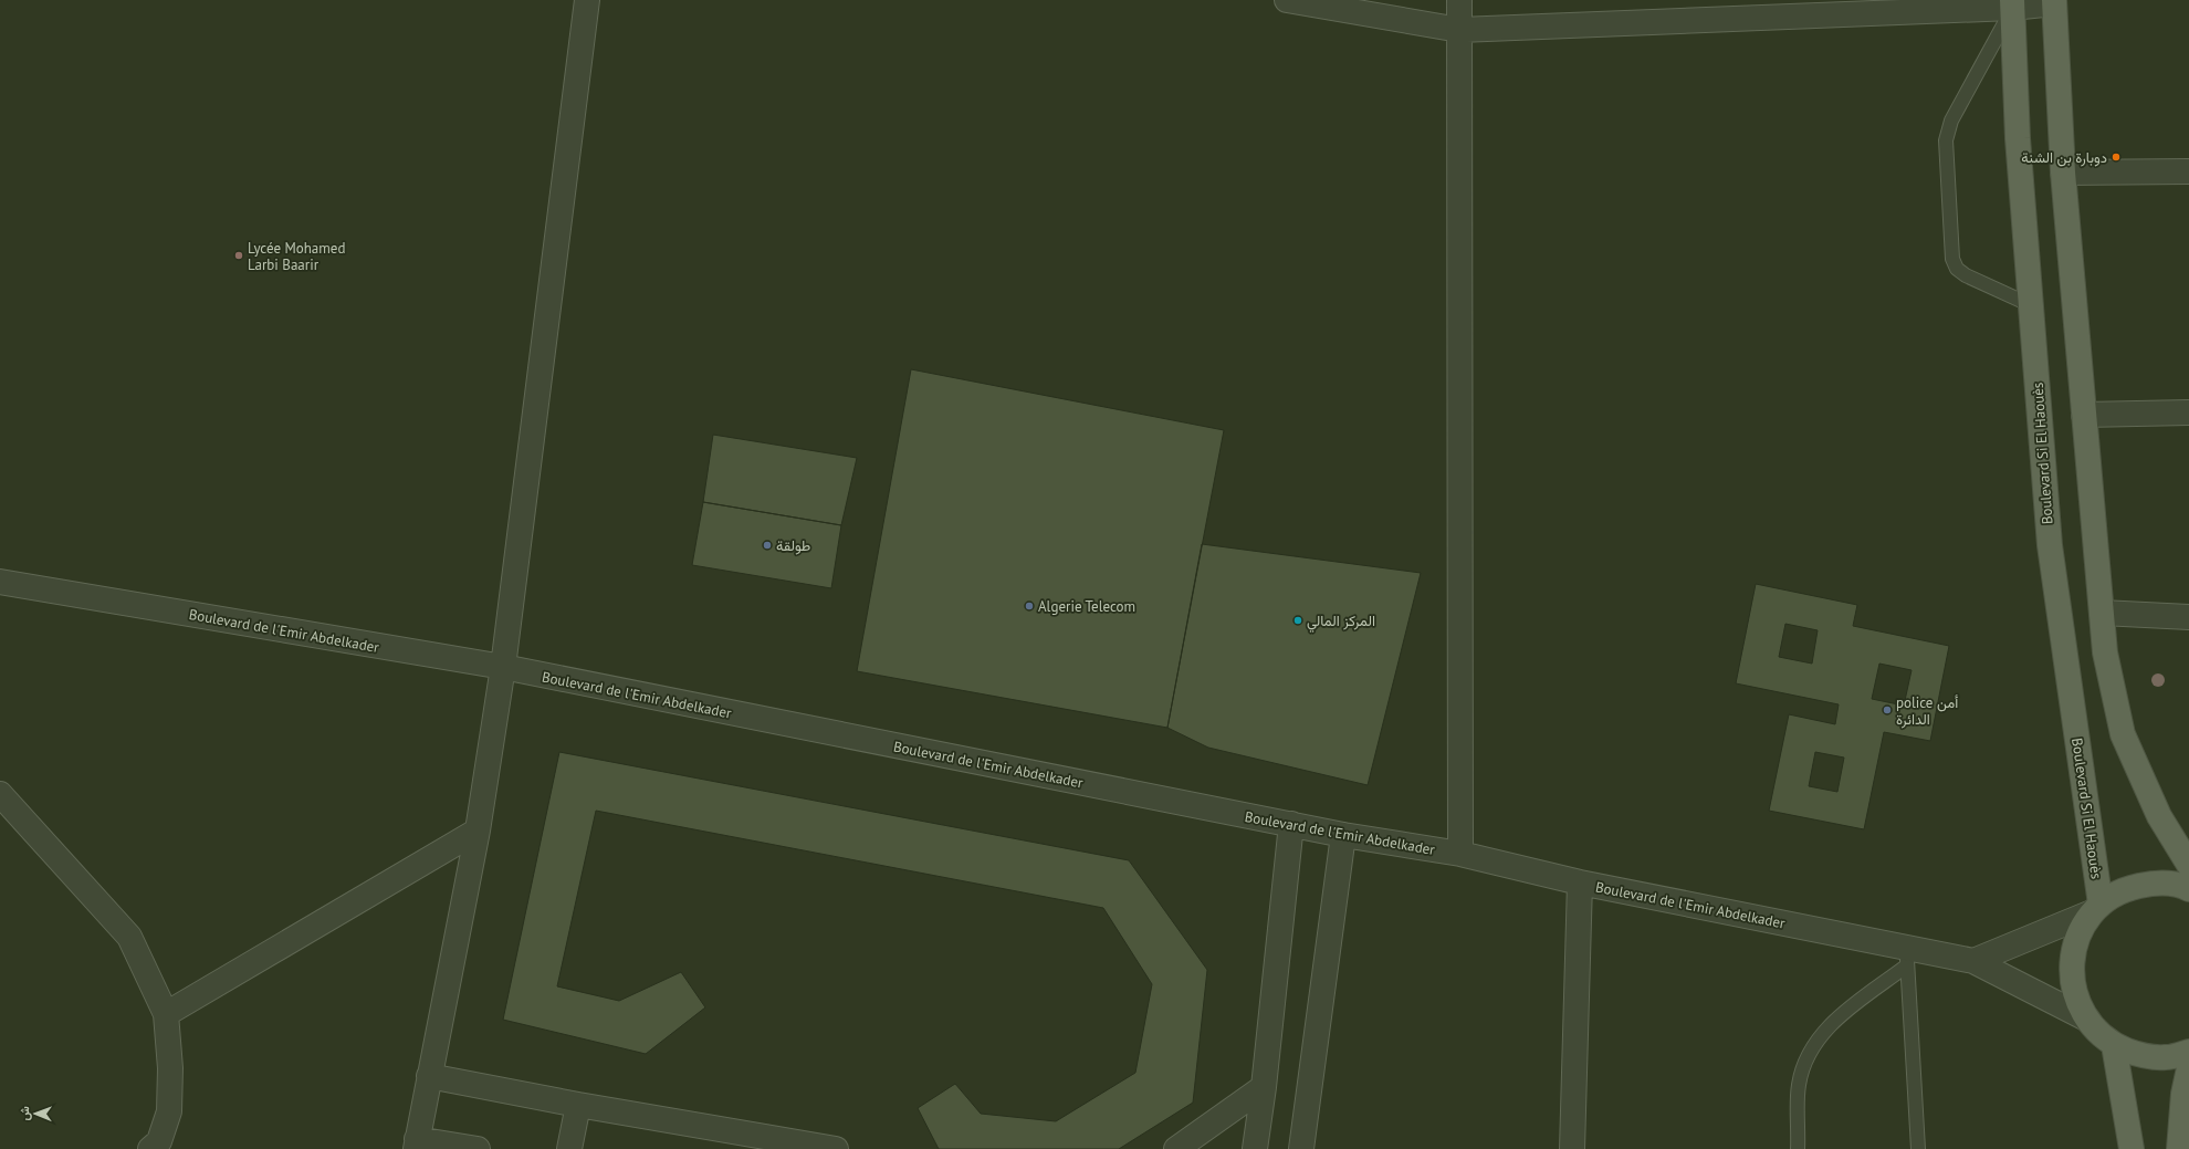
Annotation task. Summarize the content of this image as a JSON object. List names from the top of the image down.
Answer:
{
  "streets": {
    "main road": ["Boulevard Si El Haouès"],
    "street": ["Boulevard de l'Emir Abdelkader"]
  },
  "places": [
    "دوبارة بن الشنة",
    "Lycée Mohamed Larbi Baarir",
    "طولقة",
    "Algerie Telecom",
    "المركز المالي",
    "police أمن الدائرة"
  ],
  "north": "left"
}
